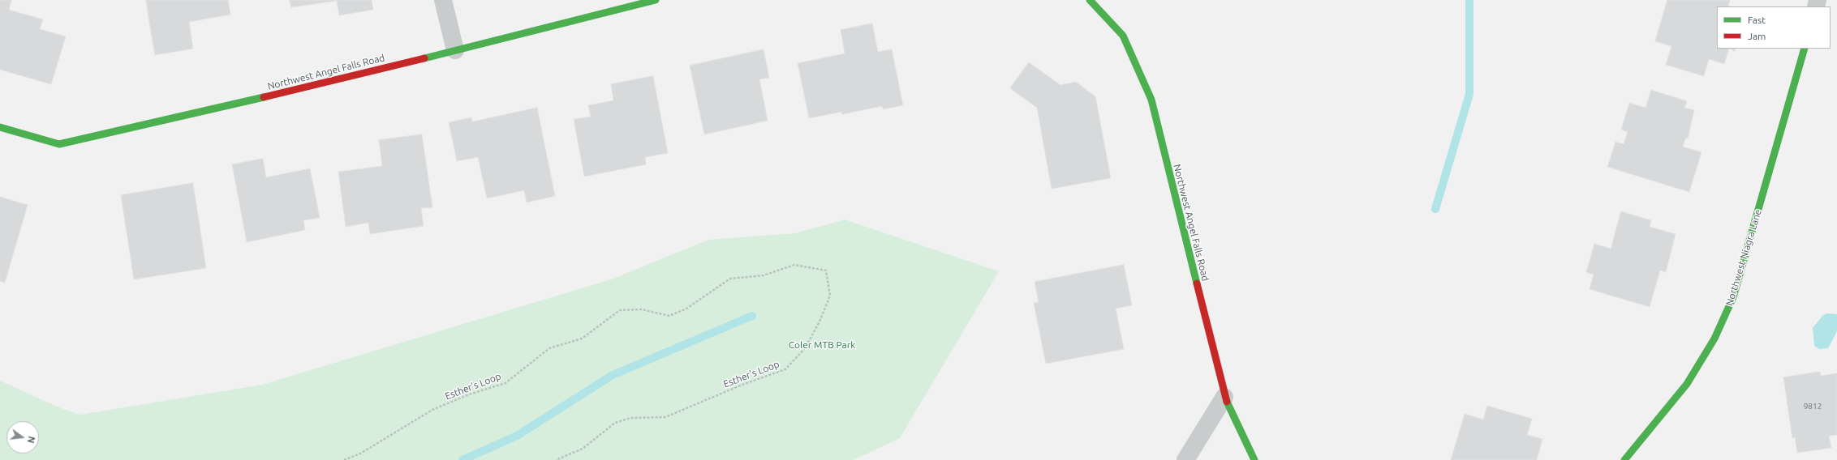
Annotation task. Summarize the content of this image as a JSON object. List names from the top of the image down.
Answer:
{
  "streets": {
    "street": ["Northwest Angel Falls Road", "Northwest Niagra Lane"],
    "path": ["Esther's Loop"]
  },
  "parks": ["Coler MTB Park"],
  "house_numbers": ["9812"],
  "legend": ["Fast", "Jam"],
  "north": "right"
}
